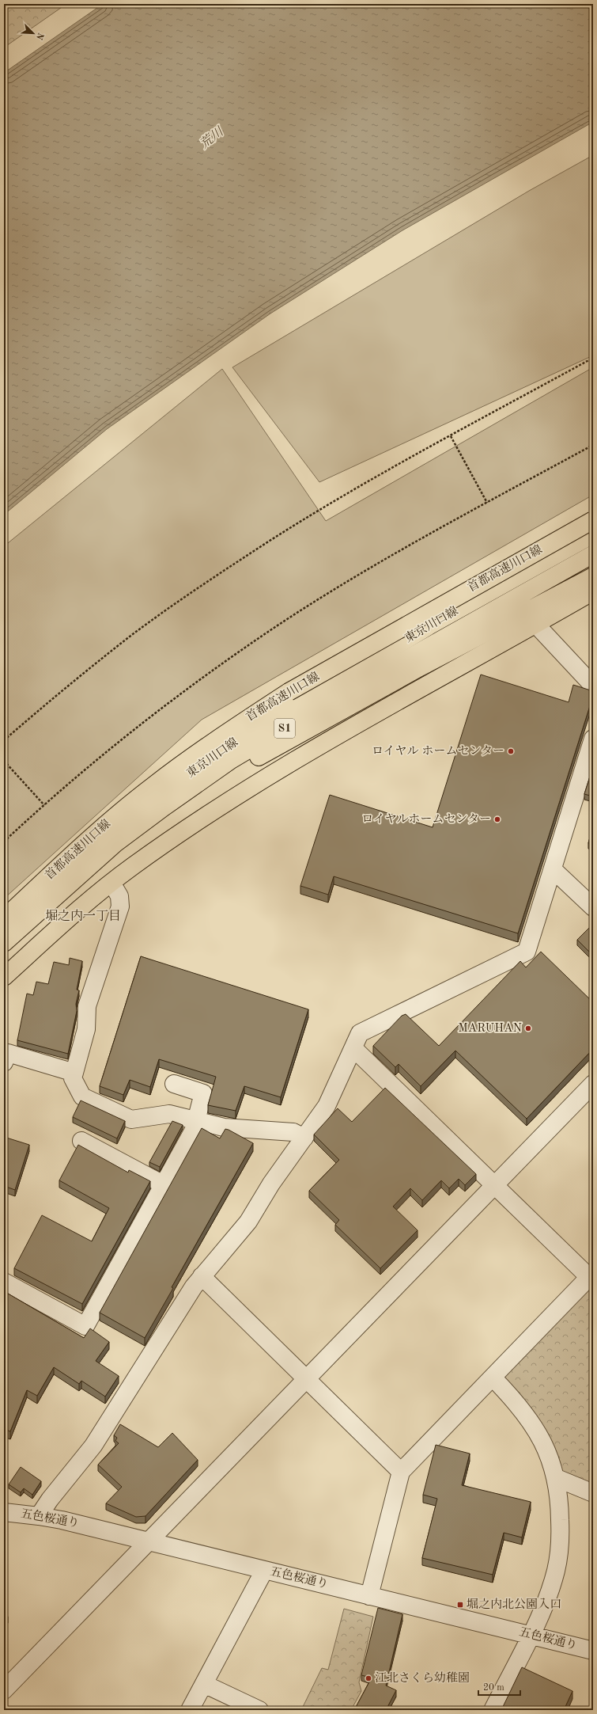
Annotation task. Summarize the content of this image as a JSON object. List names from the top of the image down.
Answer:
{
  "streets": {
    "main road": ["首都高速川口線", "東京川口線", "S1"],
    "street": ["五色桜通り"]
  },
  "crossings": [
    ["首都高速川口線", "S1"]
  ],
  "districts": ["堀之内一丁目"],
  "water": ["荒川"],
  "places": {
    "other": [
      "ロイヤル ホームセンター",
      "ロイヤルホームセンター",
      "MARUHAN",
      "江北さくら幼稚園"
    ],
    "transit": ["堀之内北公園入口"]
  },
  "scale_bar": "20 m",
  "north": "bottom right"
}
